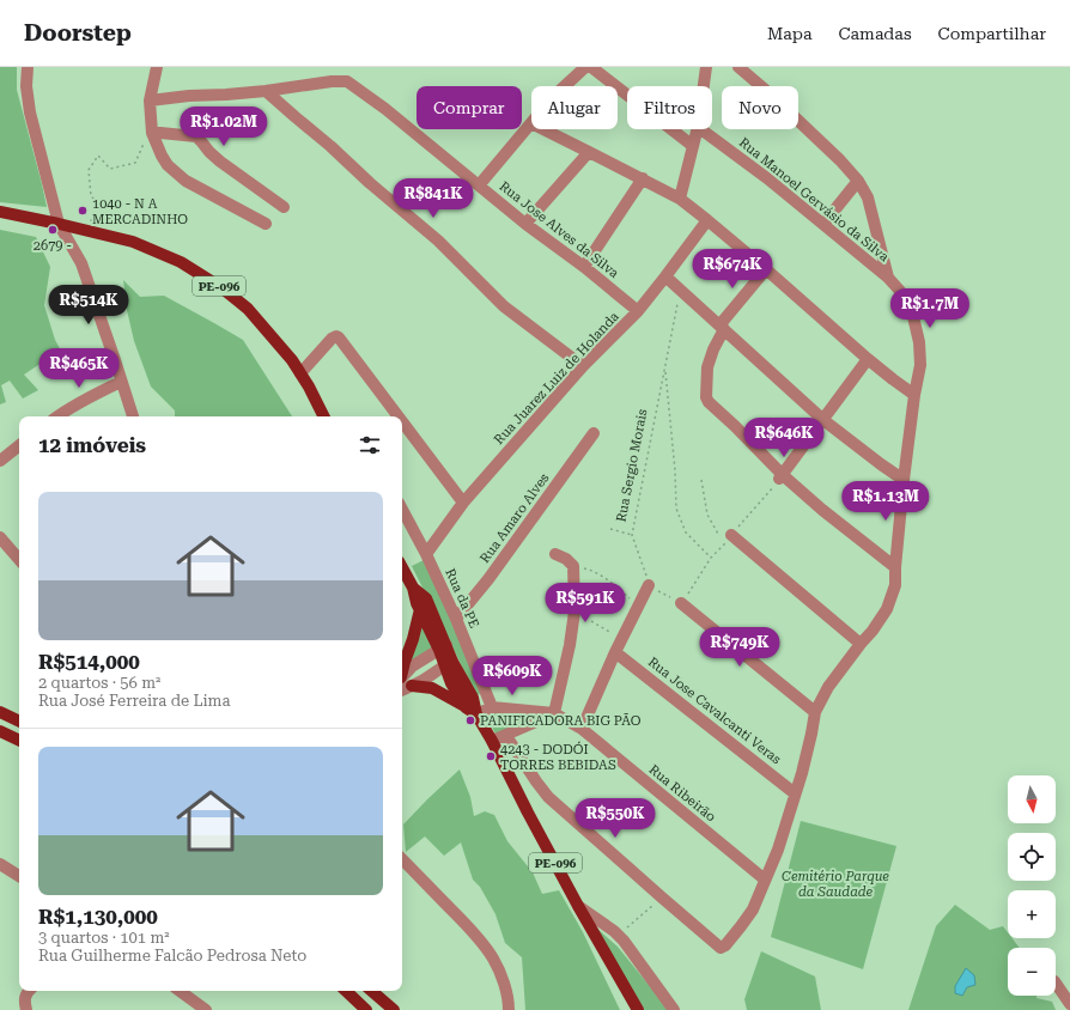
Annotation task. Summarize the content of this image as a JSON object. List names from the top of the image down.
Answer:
{
  "streets": {
    "main road": ["PE-096"],
    "street": [
      "Rua Manoel Gervásio da Silva",
      "Rua Jose Alves da Silva",
      "Rua Juarez Luiz de Holanda",
      "Rua Amaro Alves",
      "Rua da PE",
      "Rua Jose Cavalcanti Veras",
      "Rua Ribeirão"
    ],
    "path": ["Rua Sergio Morais"]
  },
  "crossings": [
    ["Rua Jose Alves da Silva", "Rua Juarez Luiz de Holanda"],
    ["Rua Juarez Luiz de Holanda", "Rua da PE"],
    ["Rua Amaro Alves", "Rua da PE"]
  ],
  "parks": ["Cemitério Parque da Saudade"],
  "places": [
    "1040 - N A MERCADINHO",
    "2679 -",
    "PANIFICADORA BIG PÃO",
    "4243 - DODÓI TORRES BEBIDAS"
  ],
  "north": "bottom",
  "page": {
    "header": "Doorstep",
    "nav": ["Mapa", "Camadas", "Compartilhar"],
    "chip": [
      "Comprar",
      "Alugar",
      "Filtros",
      "Novo"
    ],
    "price": [
      "R$1.02M",
      "R$841K",
      "R$674K",
      "R$514K",
      "R$1.7M",
      "R$465K",
      "R$646K",
      "R$1.13M",
      "R$591K",
      "R$749K",
      "R$609K",
      "R$550K"
    ],
    "heading": "12 imóveis",
    "list": [
      {
        "name": "R$514,000",
        "note": "2 quartos · 56 m² · Rua José Ferreira de Lima"
      },
      {
        "name": "R$1,130,000",
        "note": "3 quartos · 101 m² · Rua Guilherme Falcão Pedrosa Neto"
      }
    ],
    "map_buttons": ["+", "−"]
  }
}
